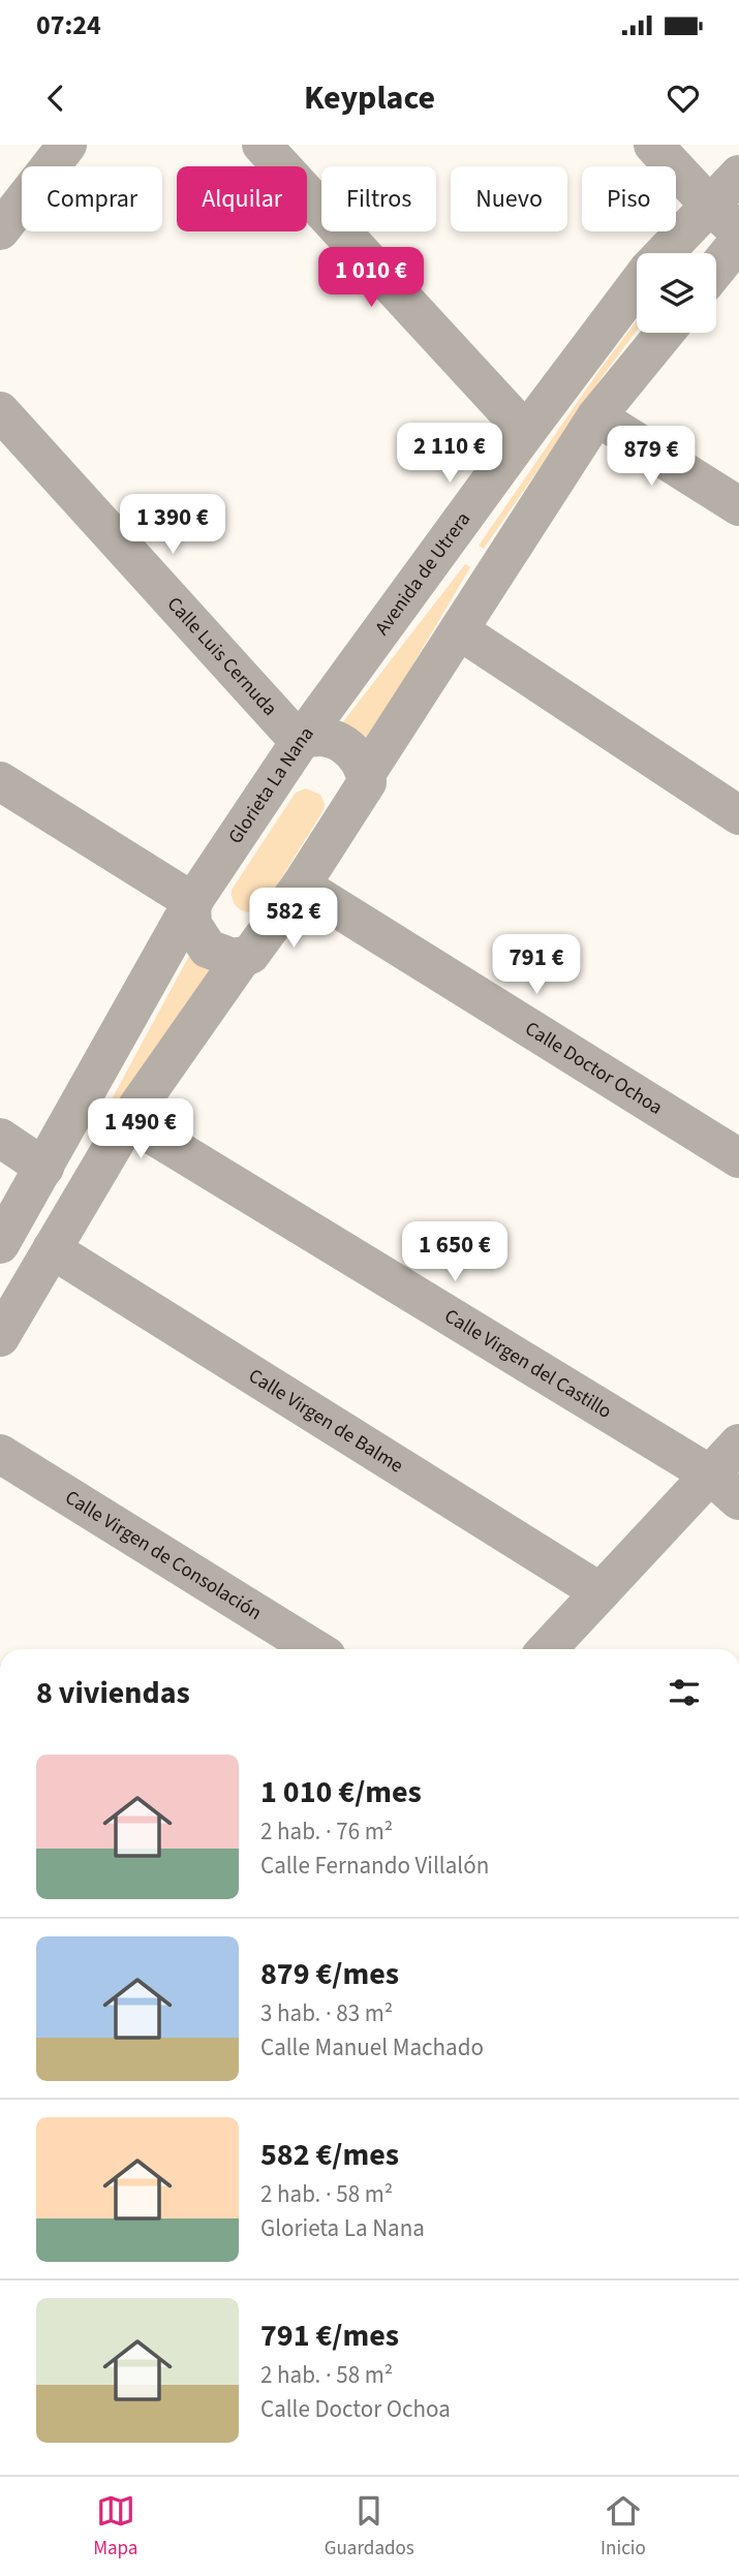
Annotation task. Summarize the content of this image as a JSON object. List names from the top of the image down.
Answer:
{
  "streets": {
    "street": [
      "Avenida de Utrera",
      "Calle Luis Cernuda",
      "Glorieta La Nana",
      "Calle Doctor Ochoa",
      "Calle Virgen del Castillo",
      "Calle Virgen de Balme",
      "Calle Virgen de Consolación"
    ]
  },
  "crossings": [
    ["Avenida de Utrera", "Calle Luis Cernuda"],
    ["Avenida de Utrera", "Glorieta La Nana"],
    ["Calle Luis Cernuda", "Glorieta La Nana"]
  ],
  "page": {
    "status": "07:24",
    "header": "Keyplace",
    "chip": [
      "Comprar",
      "Alquilar",
      "Filtros",
      "Nuevo",
      "Piso"
    ],
    "price": [
      "1 010 €",
      "2 110 €",
      "879 €",
      "1 390 €",
      "582 €",
      "791 €",
      "1 490 €",
      "1 650 €"
    ],
    "heading": "8 viviendas",
    "list": [
      {
        "name": "1 010 €/mes",
        "note": "2 hab. · 76 m² · Calle Fernando Villalón"
      },
      {
        "name": "879 €/mes",
        "note": "3 hab. · 83 m² · Calle Manuel Machado"
      },
      {
        "name": "582 €/mes",
        "note": "2 hab. · 58 m² · Glorieta La Nana"
      },
      {
        "name": "791 €/mes",
        "note": "2 hab. · 58 m² · Calle Doctor Ochoa"
      }
    ],
    "tabs": ["Mapa", "Guardados", "Inicio"]
  }
}
